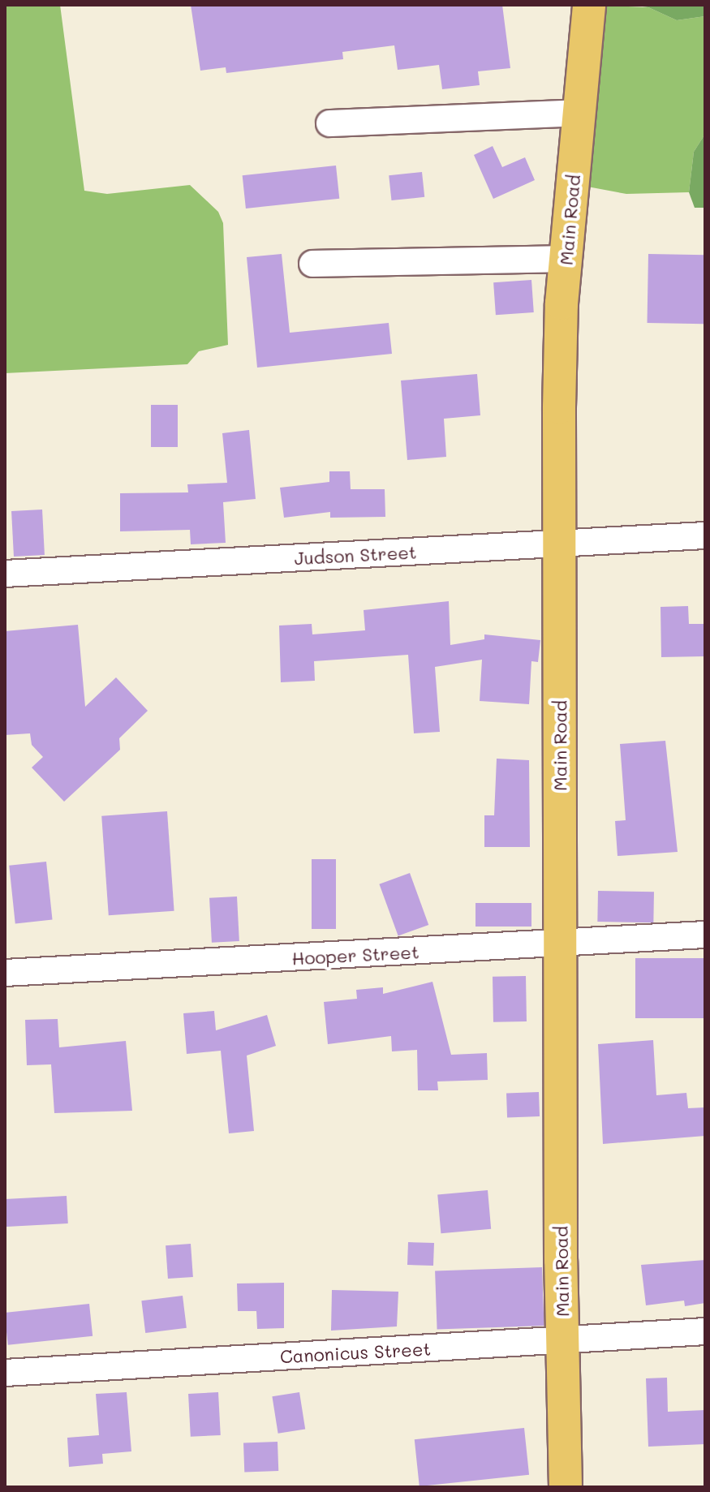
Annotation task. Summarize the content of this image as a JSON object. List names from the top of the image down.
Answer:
{
  "streets": {
    "main road": ["Main Road"],
    "street": ["Judson Street", "Hooper Street", "Canonicus Street"]
  },
  "crossings": [
    ["Main Road", "Judson Street"],
    ["Main Road", "Hooper Street"],
    ["Main Road", "Canonicus Street"]
  ]
}
